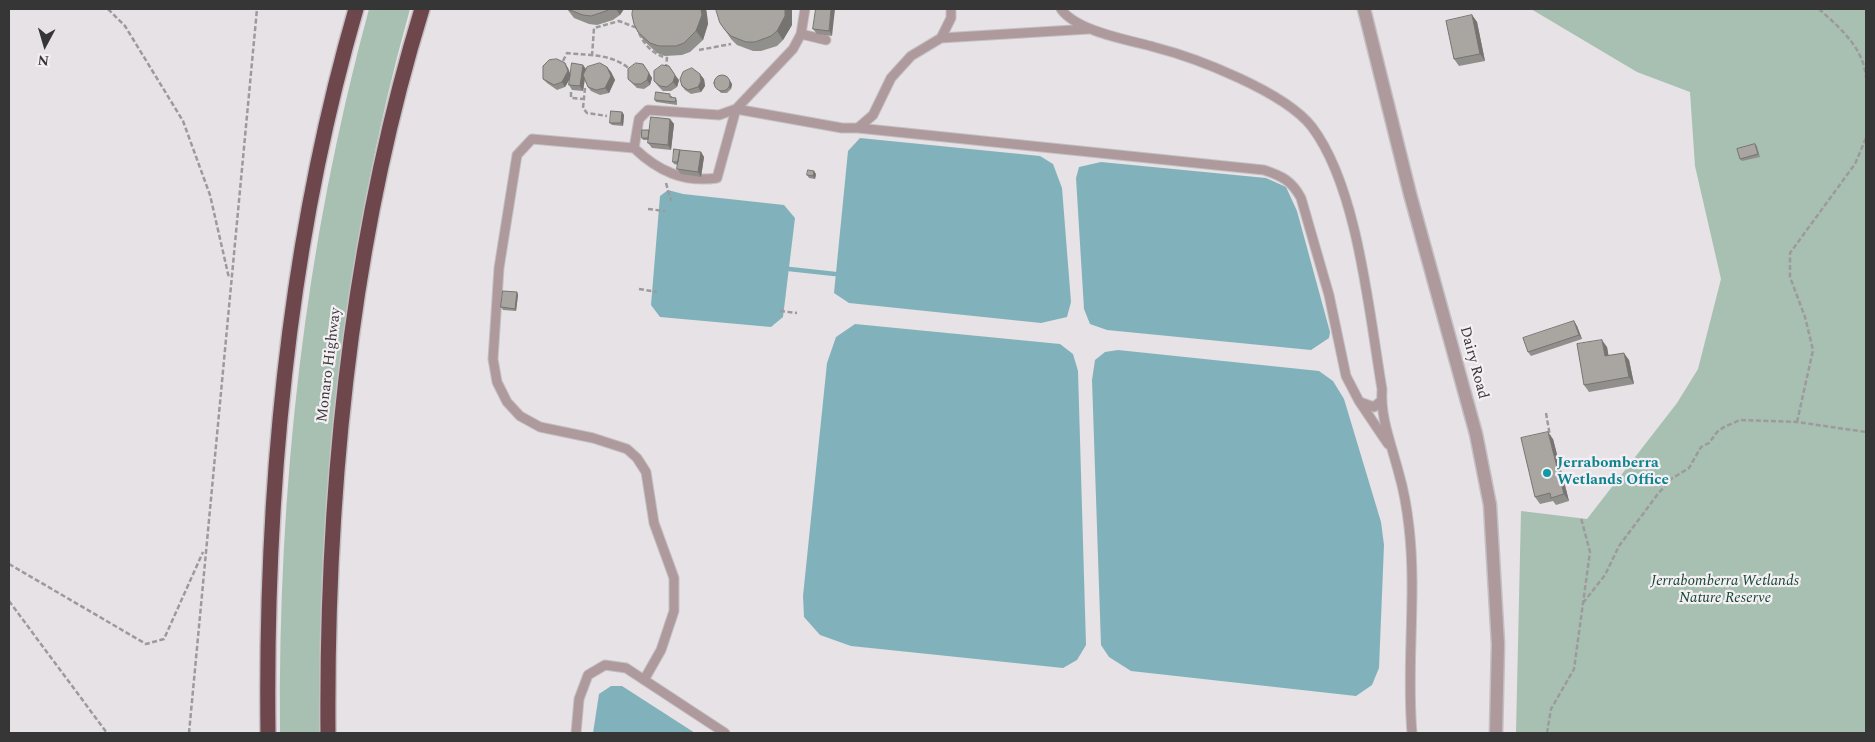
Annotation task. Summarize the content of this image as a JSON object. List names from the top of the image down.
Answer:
{
  "streets": {
    "highway": ["Monaro Highway"],
    "street": ["Dairy Road"]
  },
  "parks": ["Jerrabomberra Wetlands Nature Reserve"],
  "places": ["Jerrabomberra Wetlands Office"],
  "north": "bottom"
}
